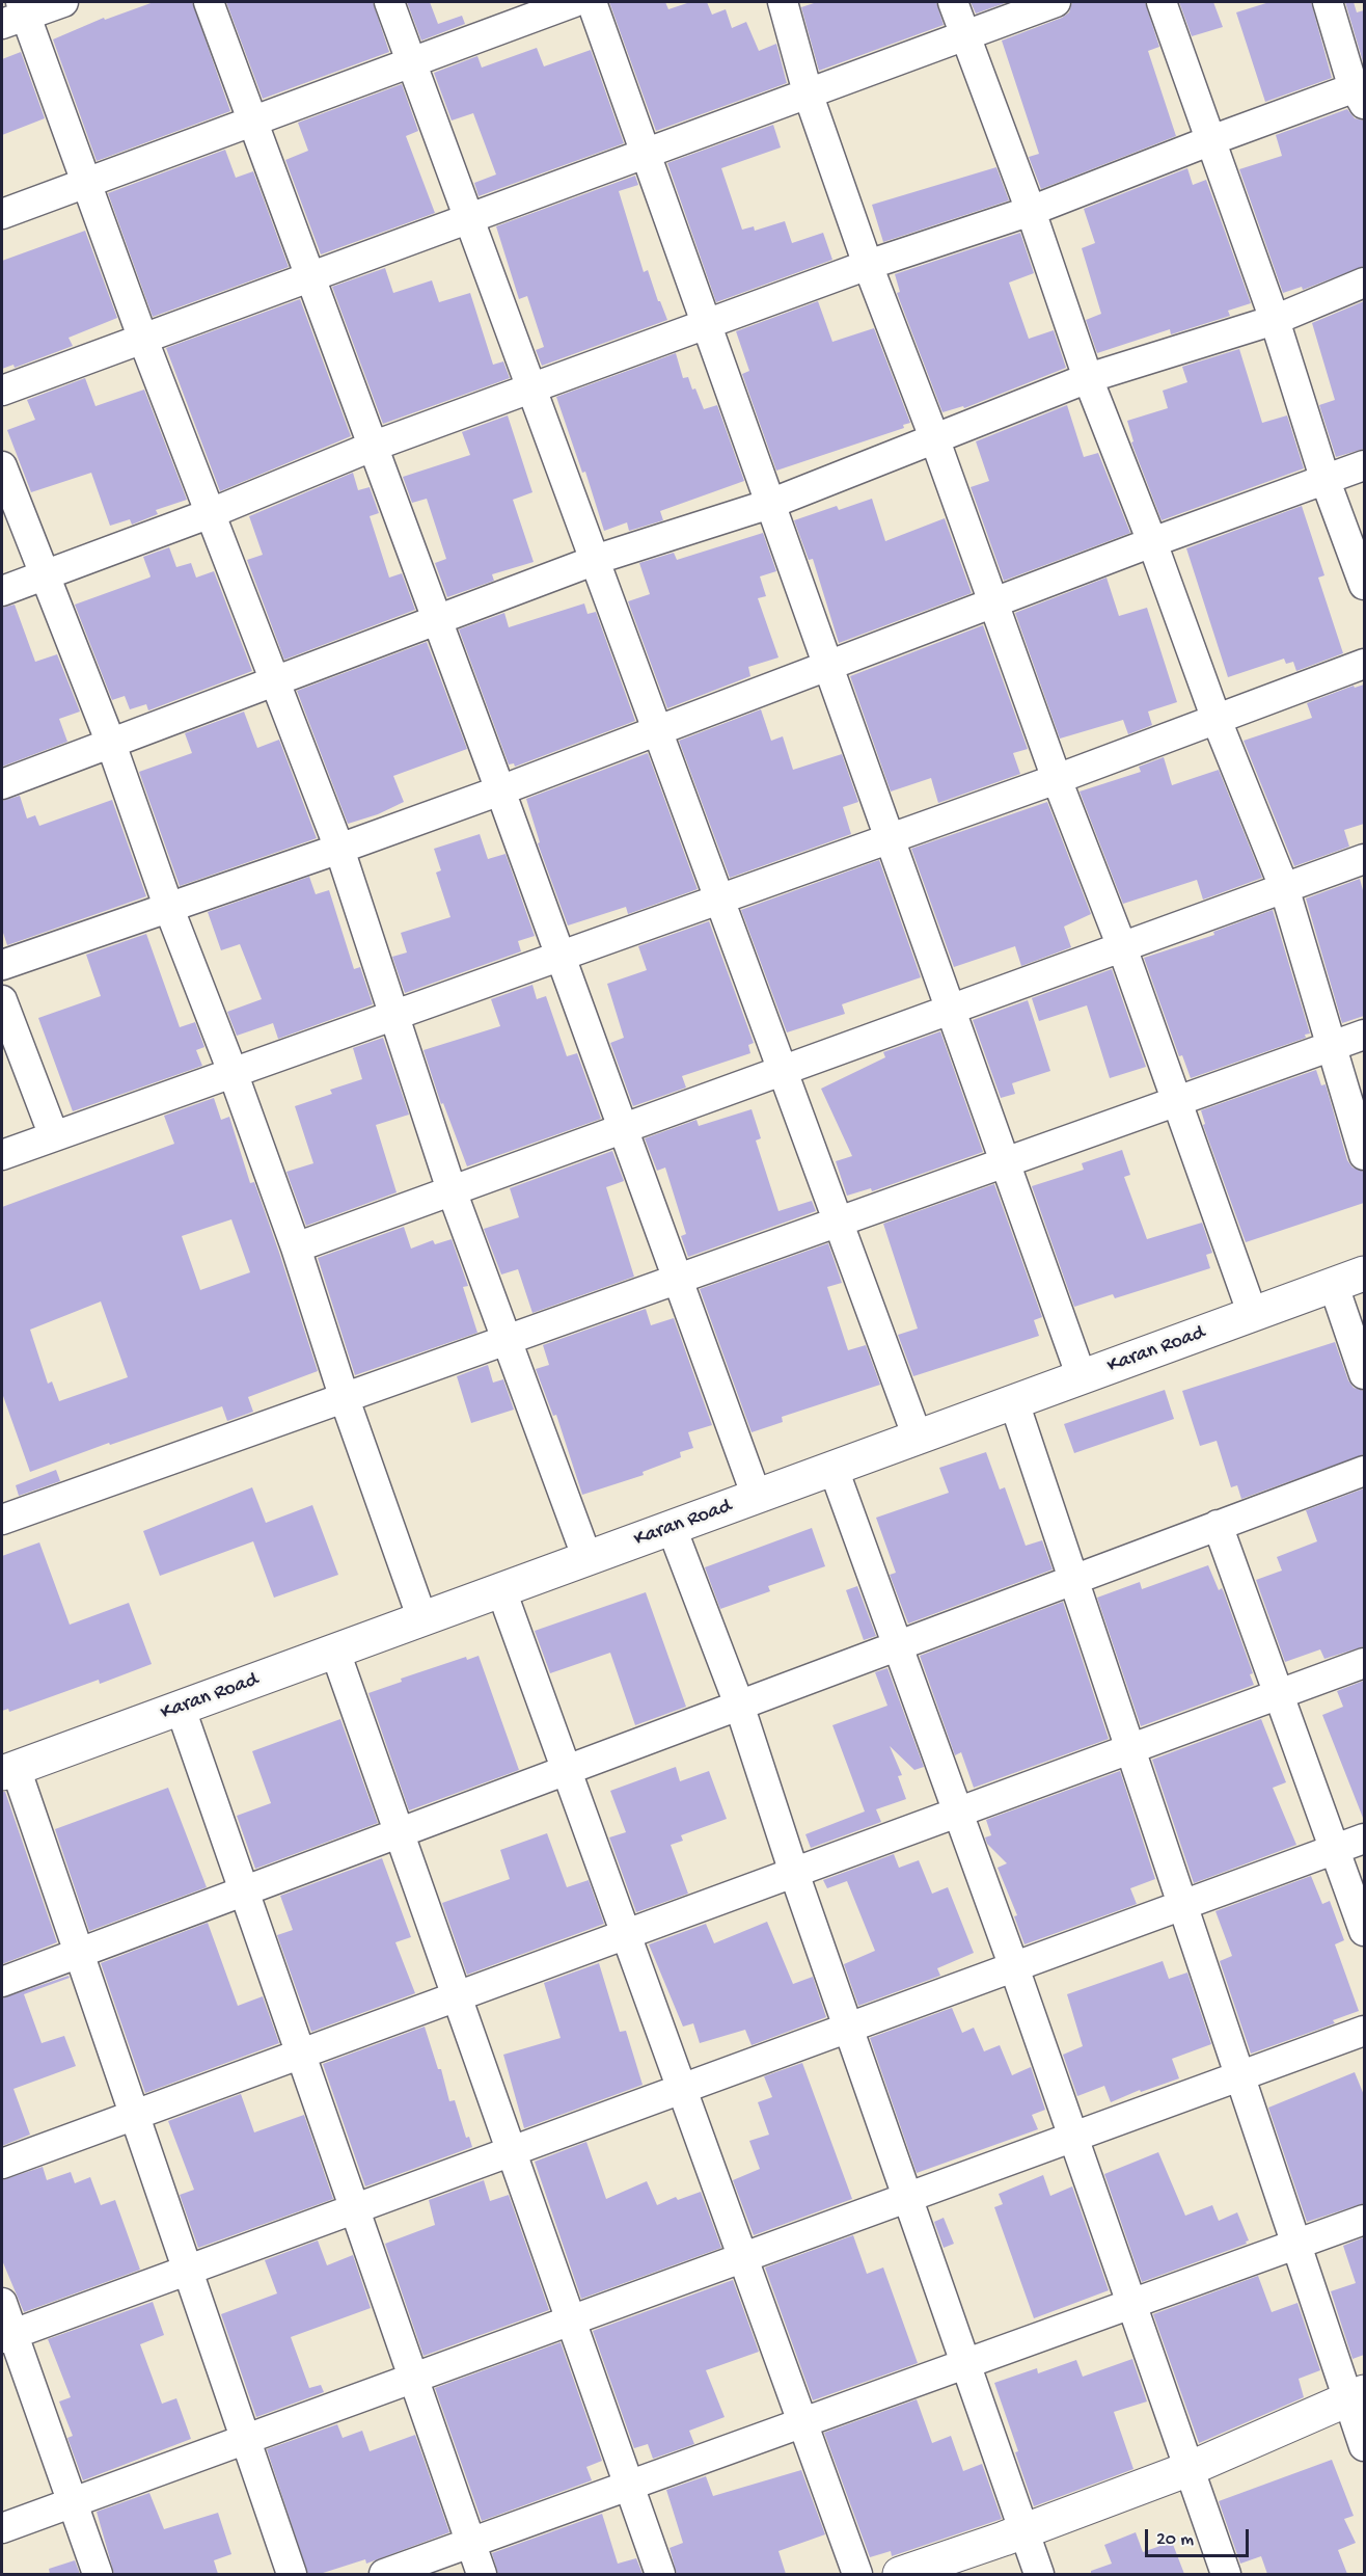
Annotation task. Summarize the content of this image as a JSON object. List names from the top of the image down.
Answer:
{
  "streets": {
    "street": ["Karan Road"]
  },
  "scale_bar": "20 m"
}
